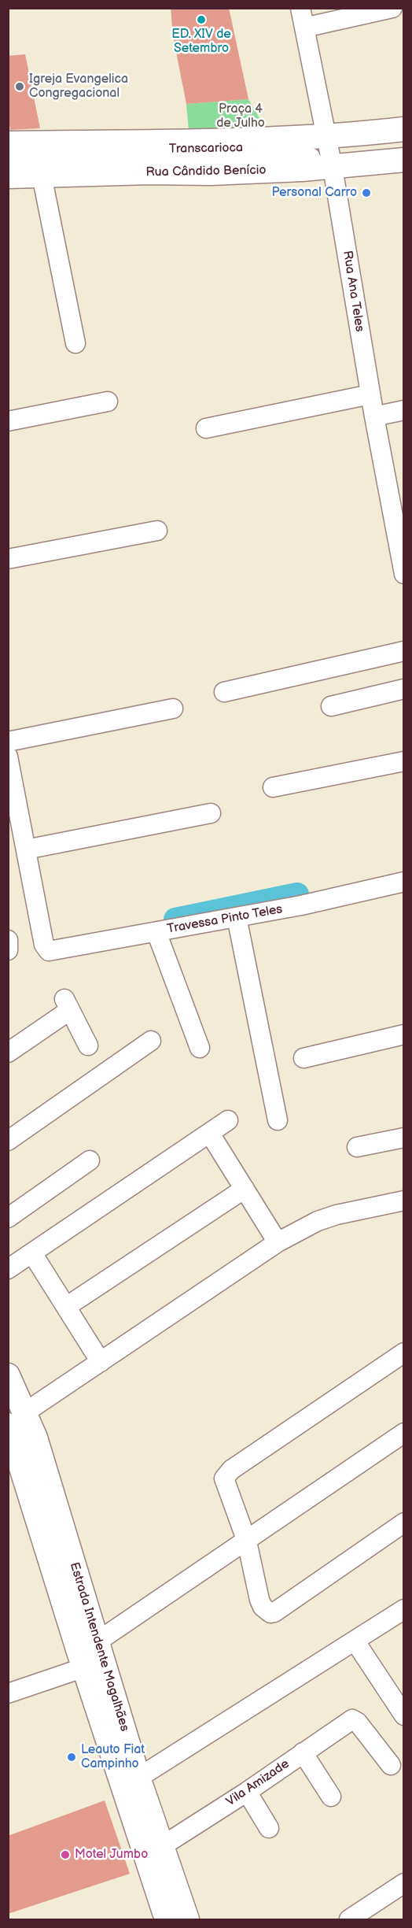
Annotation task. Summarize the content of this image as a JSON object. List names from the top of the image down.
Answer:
{
  "streets": {
    "main road": ["Rua Cândido Benício", "Estrada Intendente Magalhães"],
    "street": [
      "Transcarioca",
      "Rua Ana Teles",
      "Travessa Pinto Teles",
      "Vila Amizade"
    ]
  },
  "crossings": [
    ["Transcarioca", "Rua Cândido Benício"],
    ["Transcarioca", "Rua Ana Teles"],
    ["Rua Cândido Benício", "Rua Ana Teles"],
    ["Estrada Intendente Magalhães", "Vila Amizade"]
  ],
  "parks": ["Praça 4 de Julho"],
  "places": [
    "ED. XIV de Setembro",
    "Igreja Evangelica Congregacional",
    "Personal Carro",
    "Leauto Fiat Campinho",
    "Motel Jumbo"
  ]
}
